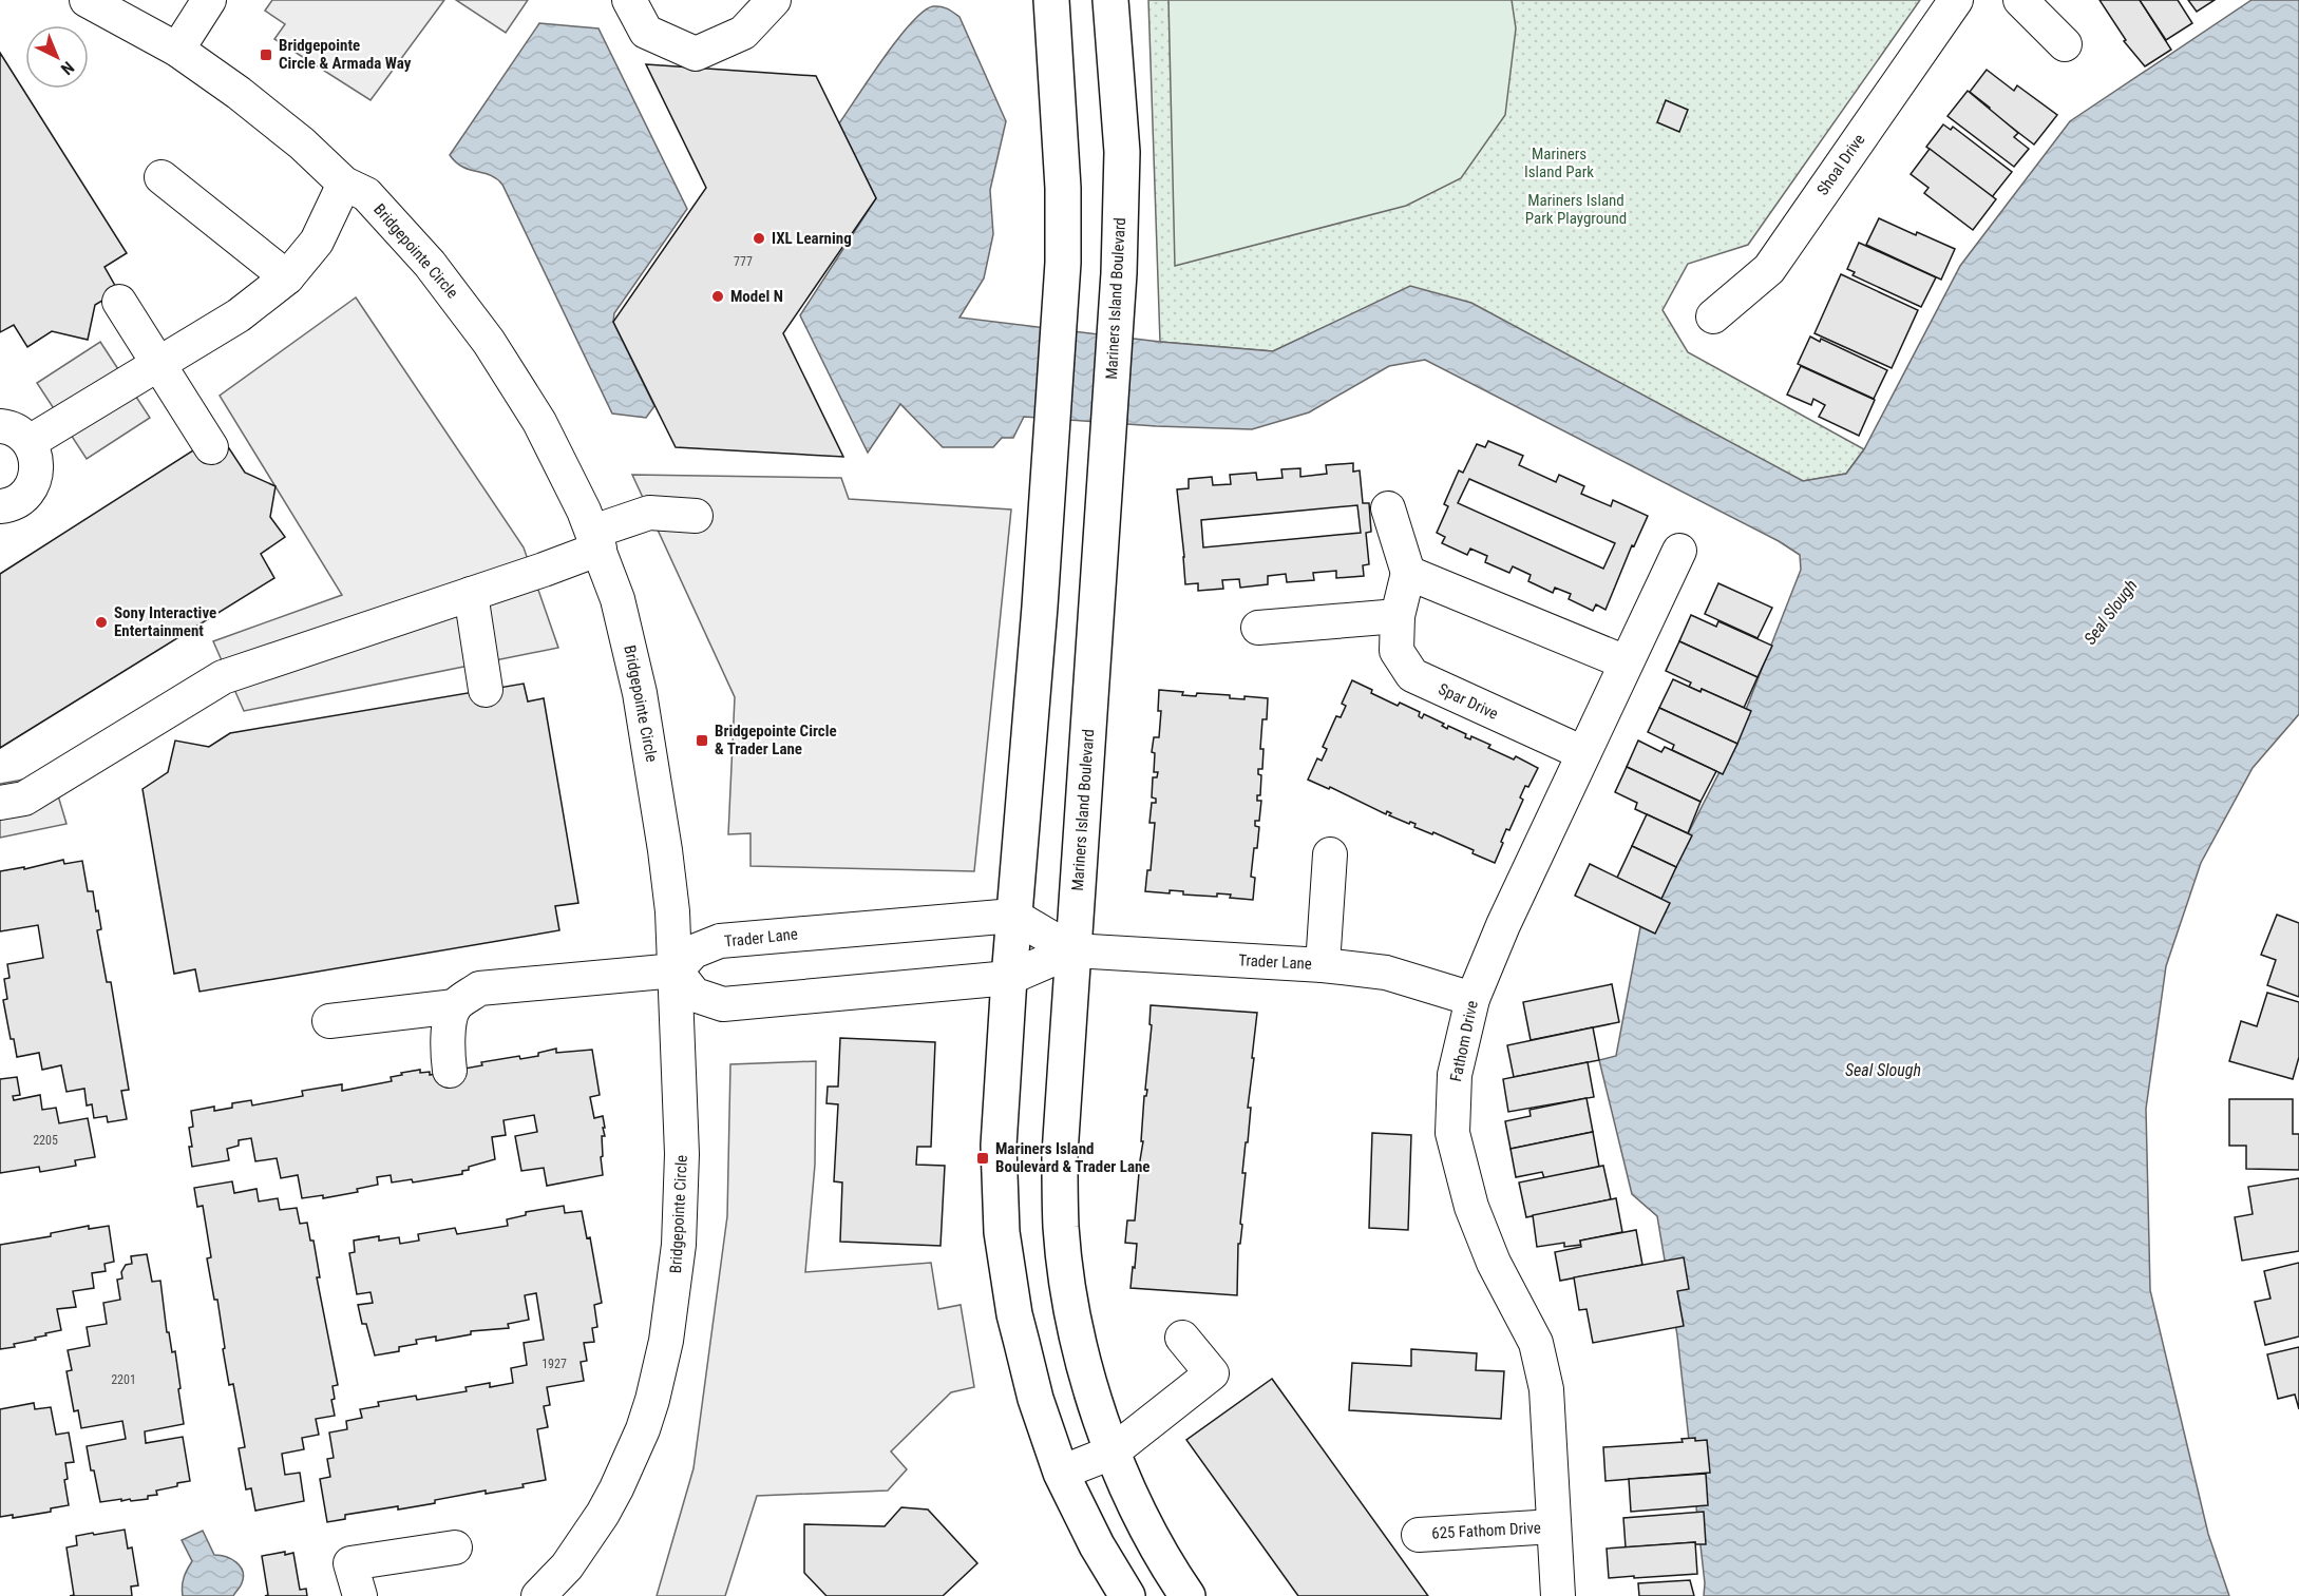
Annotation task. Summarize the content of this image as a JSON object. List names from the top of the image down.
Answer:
{
  "streets": {
    "main road": ["Mariners Island Boulevard"],
    "street": [
      "Shoal Drive",
      "Bridgepointe Circle",
      "Spar Drive",
      "Trader Lane",
      "Fathom Drive",
      "625 Fathom Drive"
    ]
  },
  "crossings": [
    ["Bridgepointe Circle", "Trader Lane"],
    ["Mariners Island Boulevard", "Trader Lane"],
    ["Spar Drive", "Fathom Drive"],
    ["Trader Lane", "Fathom Drive"],
    ["Fathom Drive", "625 Fathom Drive"]
  ],
  "water": ["Seal Slough"],
  "parks": ["Mariners Island Park", "Mariners Island Park Playground"],
  "places": {
    "transit": ["Bridgepointe Circle & Armada Way", "Bridgepointe Circle & Trader Lane", "Mariners Island Boulevard & Trader Lane"],
    "other": ["IXL Learning", "Model N", "Sony Interactive Entertainment"]
  },
  "house_numbers": [
    "777",
    "2205",
    "1927",
    "2201"
  ],
  "north": "bottom right"
}
